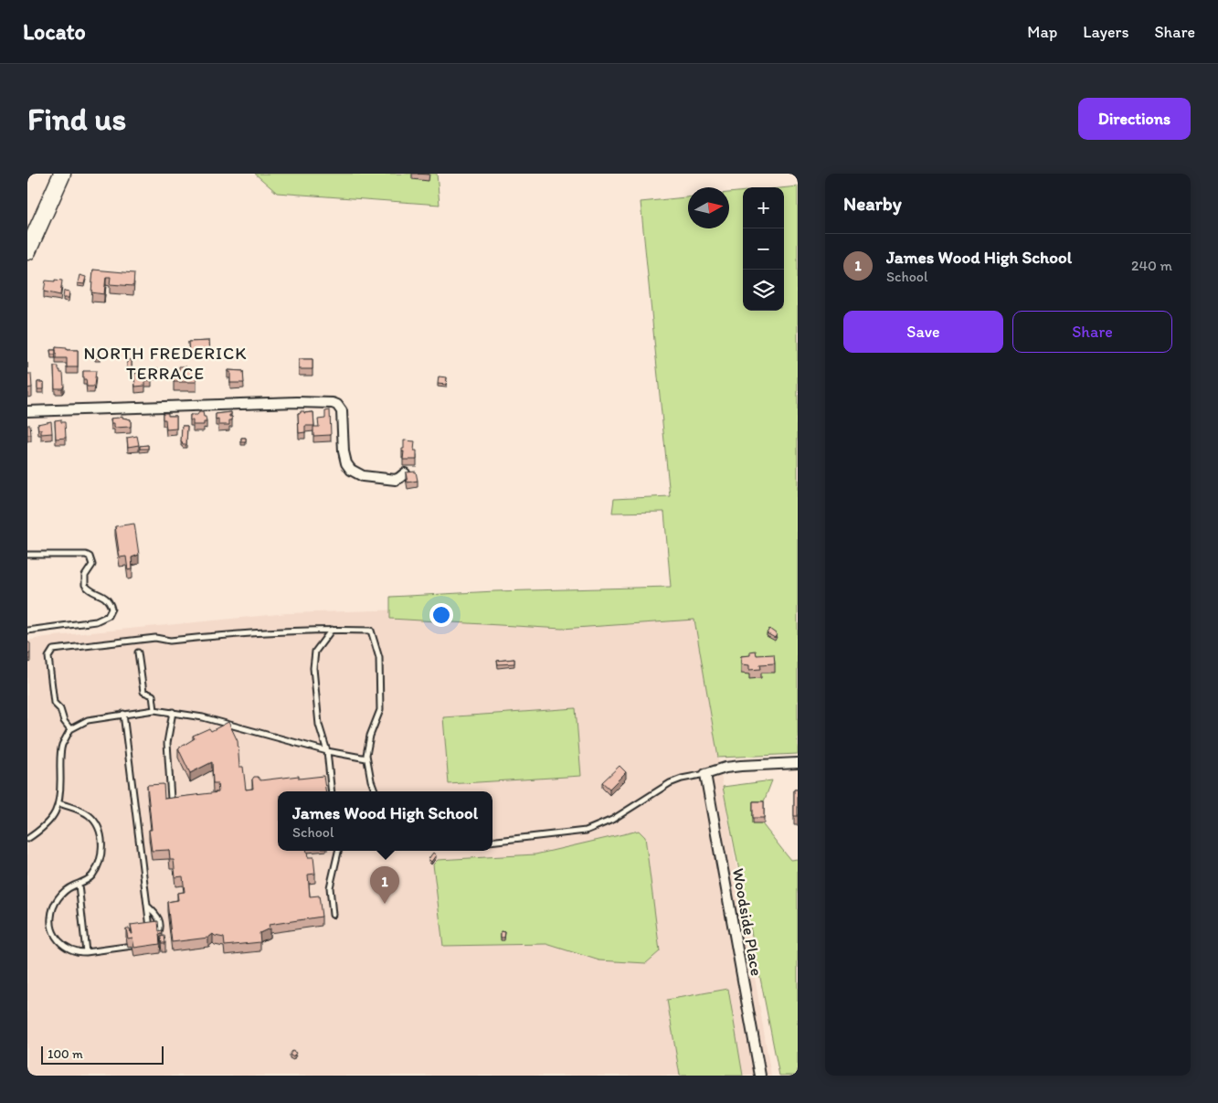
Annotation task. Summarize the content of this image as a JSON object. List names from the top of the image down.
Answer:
{
  "streets": {
    "street": ["Woodside Place"]
  },
  "districts": ["NORTH FREDERICK TERRACE"],
  "scale_bar": "100 m",
  "north": "right",
  "page": {
    "header": "Locato",
    "nav": ["Map", "Layers", "Share"],
    "buttons": [
      "Directions",
      ["Save", "Share"]
    ],
    "title": "Find us",
    "heading": "Nearby",
    "map_buttons": ["+", "−"],
    "list": [
      {
        "mark": "1",
        "name": "James Wood High School",
        "note": "School",
        "value": "240 m"
      }
    ],
    "popup": ["James Wood High School", "School"],
    "pins": "1",
    "scale": "100 m"
  }
}
